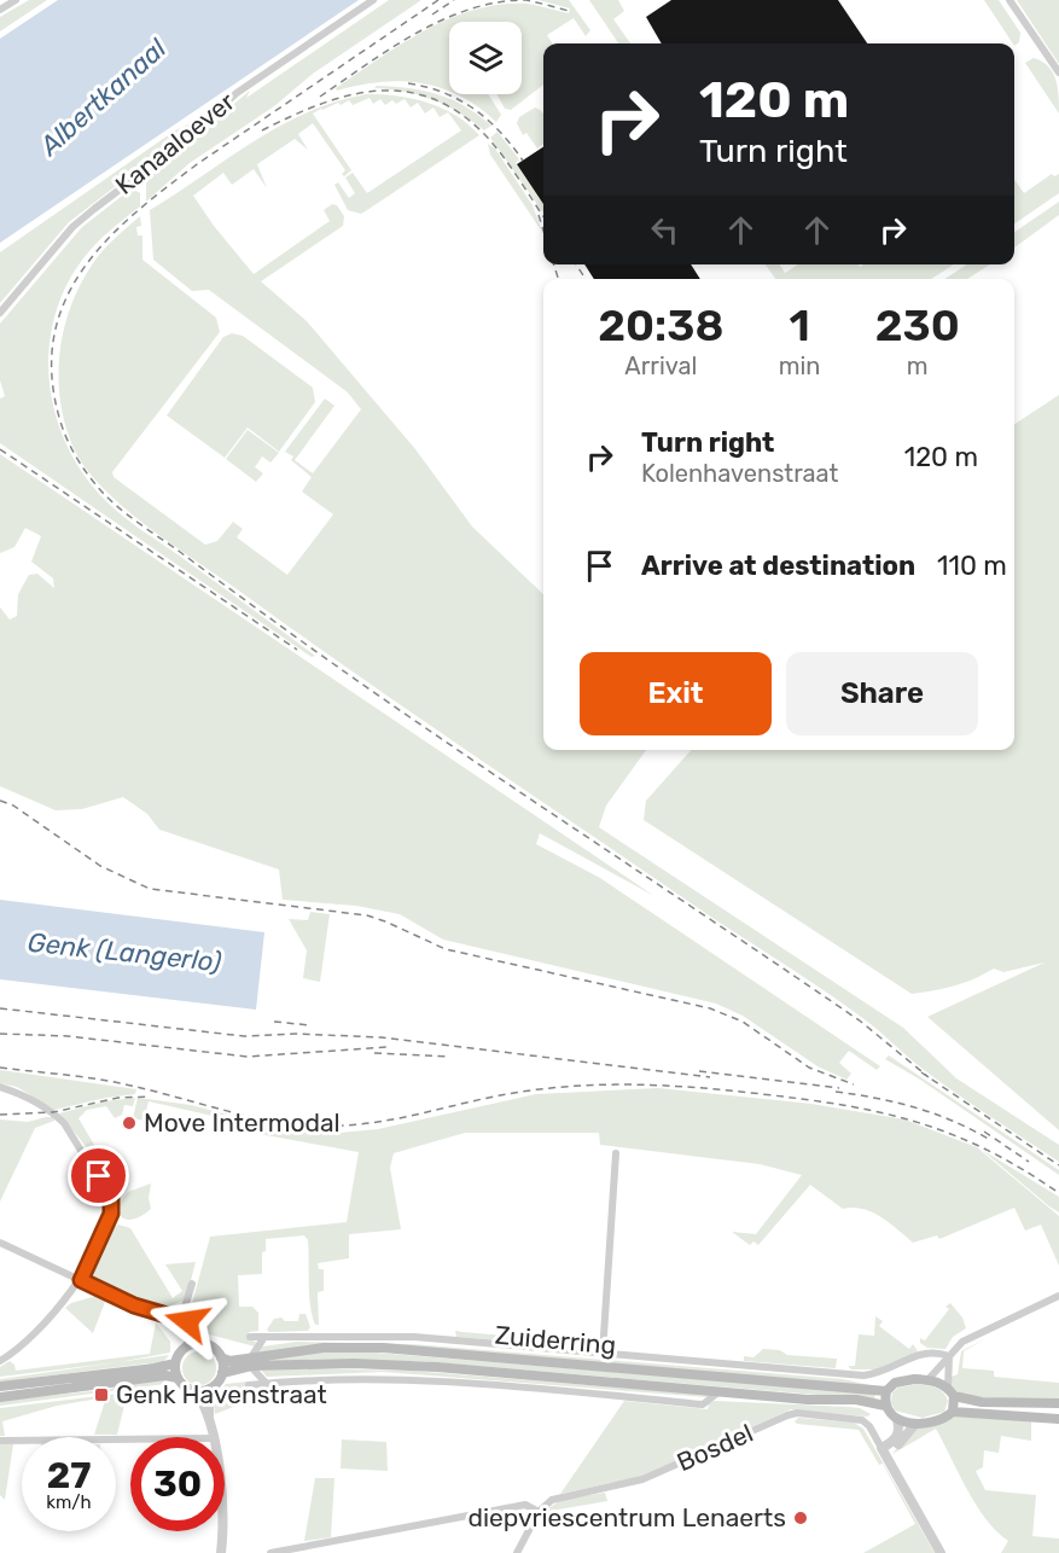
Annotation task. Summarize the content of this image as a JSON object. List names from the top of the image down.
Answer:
{
  "streets": {
    "main road": ["Zuiderring"],
    "street": ["Kanaaloever", "Bosdel"]
  },
  "water": ["Albertkanaal", "Genk (Langerlo)"],
  "places": {
    "other": ["Move Intermodal", "diepvriescentrum Lenaerts"],
    "transit": ["Genk Havenstraat"]
  },
  "page": {
    "turn": ["120 m", "Turn right"],
    "eta": [
      "20:38",
      "Arrival",
      "1",
      "min",
      "230",
      "m"
    ],
    "list": [
      {
        "name": "Turn right",
        "note": "Kolenhavenstraat",
        "value": "120 m"
      },
      {
        "name": "Arrive at destination",
        "value": "110 m"
      }
    ],
    "buttons": ["Exit", "Share"],
    "speed": "27 km/h",
    "limit": "30"
  }
}
